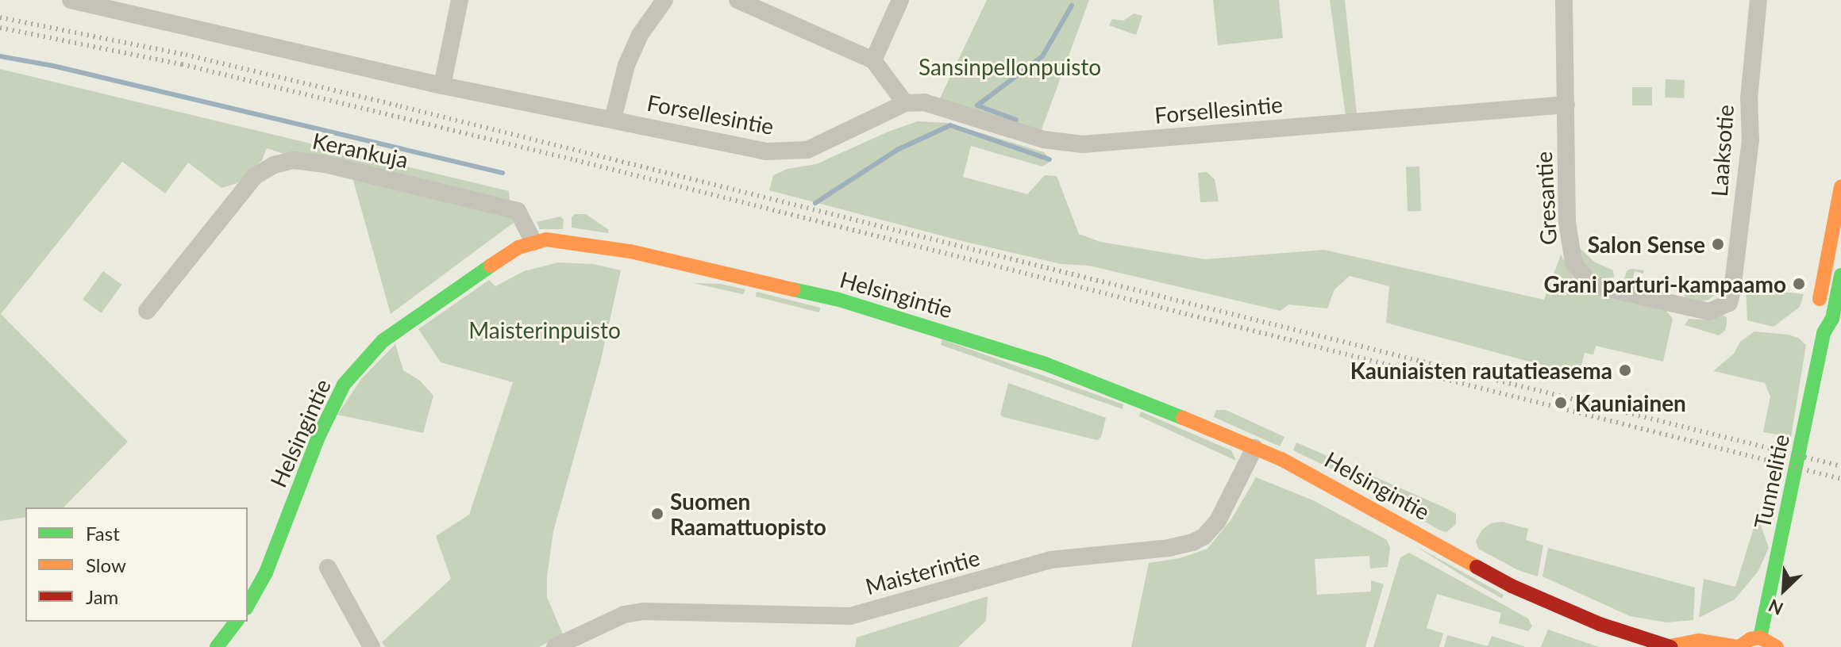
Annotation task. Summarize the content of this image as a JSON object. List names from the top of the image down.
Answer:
{
  "streets": {
    "main road": ["Helsingintie", "Tunnelitie"],
    "street": [
      "Forsellesintie",
      "Kerankuja",
      "Laaksotie",
      "Gresantie",
      "Maisterintie"
    ]
  },
  "crossings": [
    ["Forsellesintie", "Gresantie"],
    ["Kerankuja", "Helsingintie"],
    ["Laaksotie", "Gresantie"],
    ["Helsingintie", "Maisterintie"]
  ],
  "parks": ["Sansinpellonpuisto", "Maisterinpuisto"],
  "places": [
    "Salon Sense",
    "Grani parturi-kampaamo",
    "Kauniaisten rautatieasema",
    "Kauniainen",
    "Suomen Raamattuopisto"
  ],
  "legend": ["Fast", "Slow", "Jam"],
  "north": "bottom left"
}
